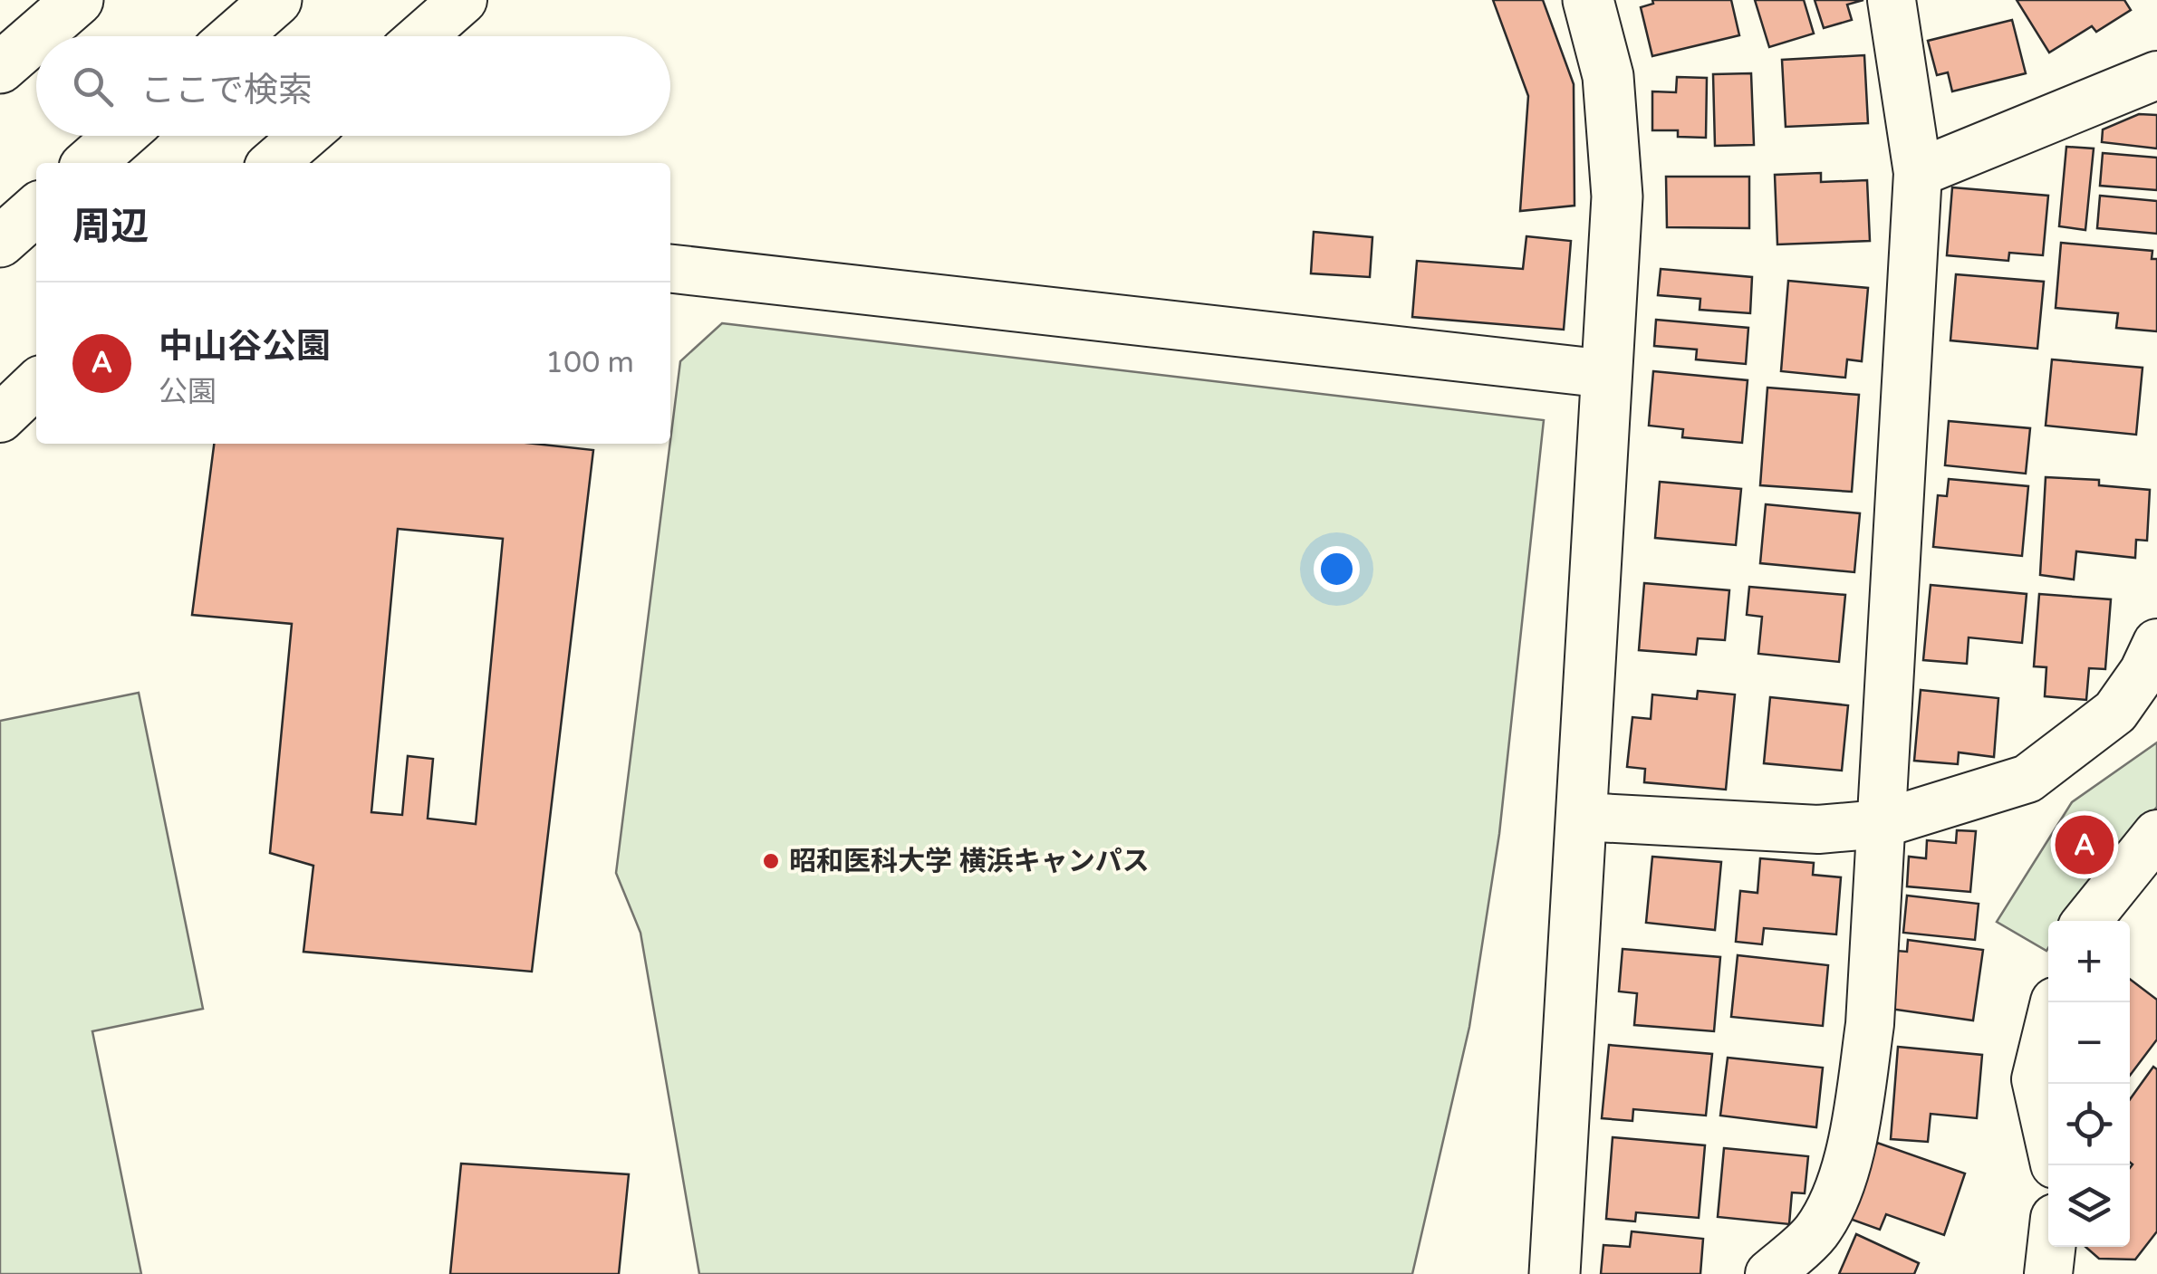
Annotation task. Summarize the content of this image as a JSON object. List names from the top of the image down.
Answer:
{
  "places": ["昭和医科大学 横浜キャンパス"],
  "page": {
    "search": "ここで検索",
    "heading": "周辺",
    "list": [
      {
        "mark": "A",
        "name": "中山谷公園",
        "note": "公園",
        "value": "100 m"
      }
    ],
    "pins": "A",
    "map_buttons": ["+", "−"]
  }
}
